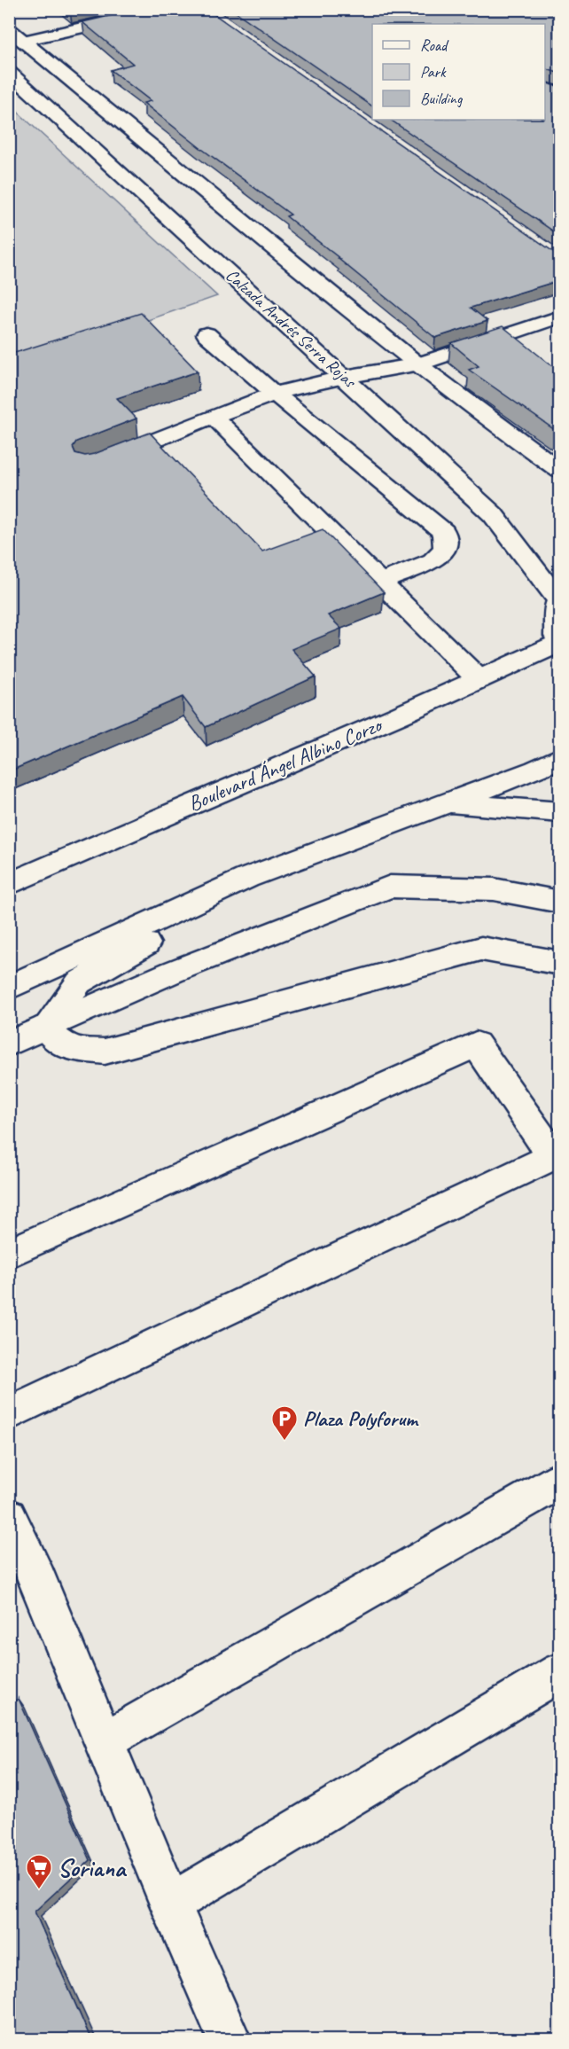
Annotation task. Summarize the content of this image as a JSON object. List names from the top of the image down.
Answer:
{
  "streets": {
    "main road": ["Calzada Andrés Serra Rojas", "Boulevard Ángel Albino Corzo"]
  },
  "places": {
    "parking": ["Plaza Polyforum"],
    "supermarket": ["Soriana"]
  },
  "legend": ["Road", "Park", "Building"]
}
